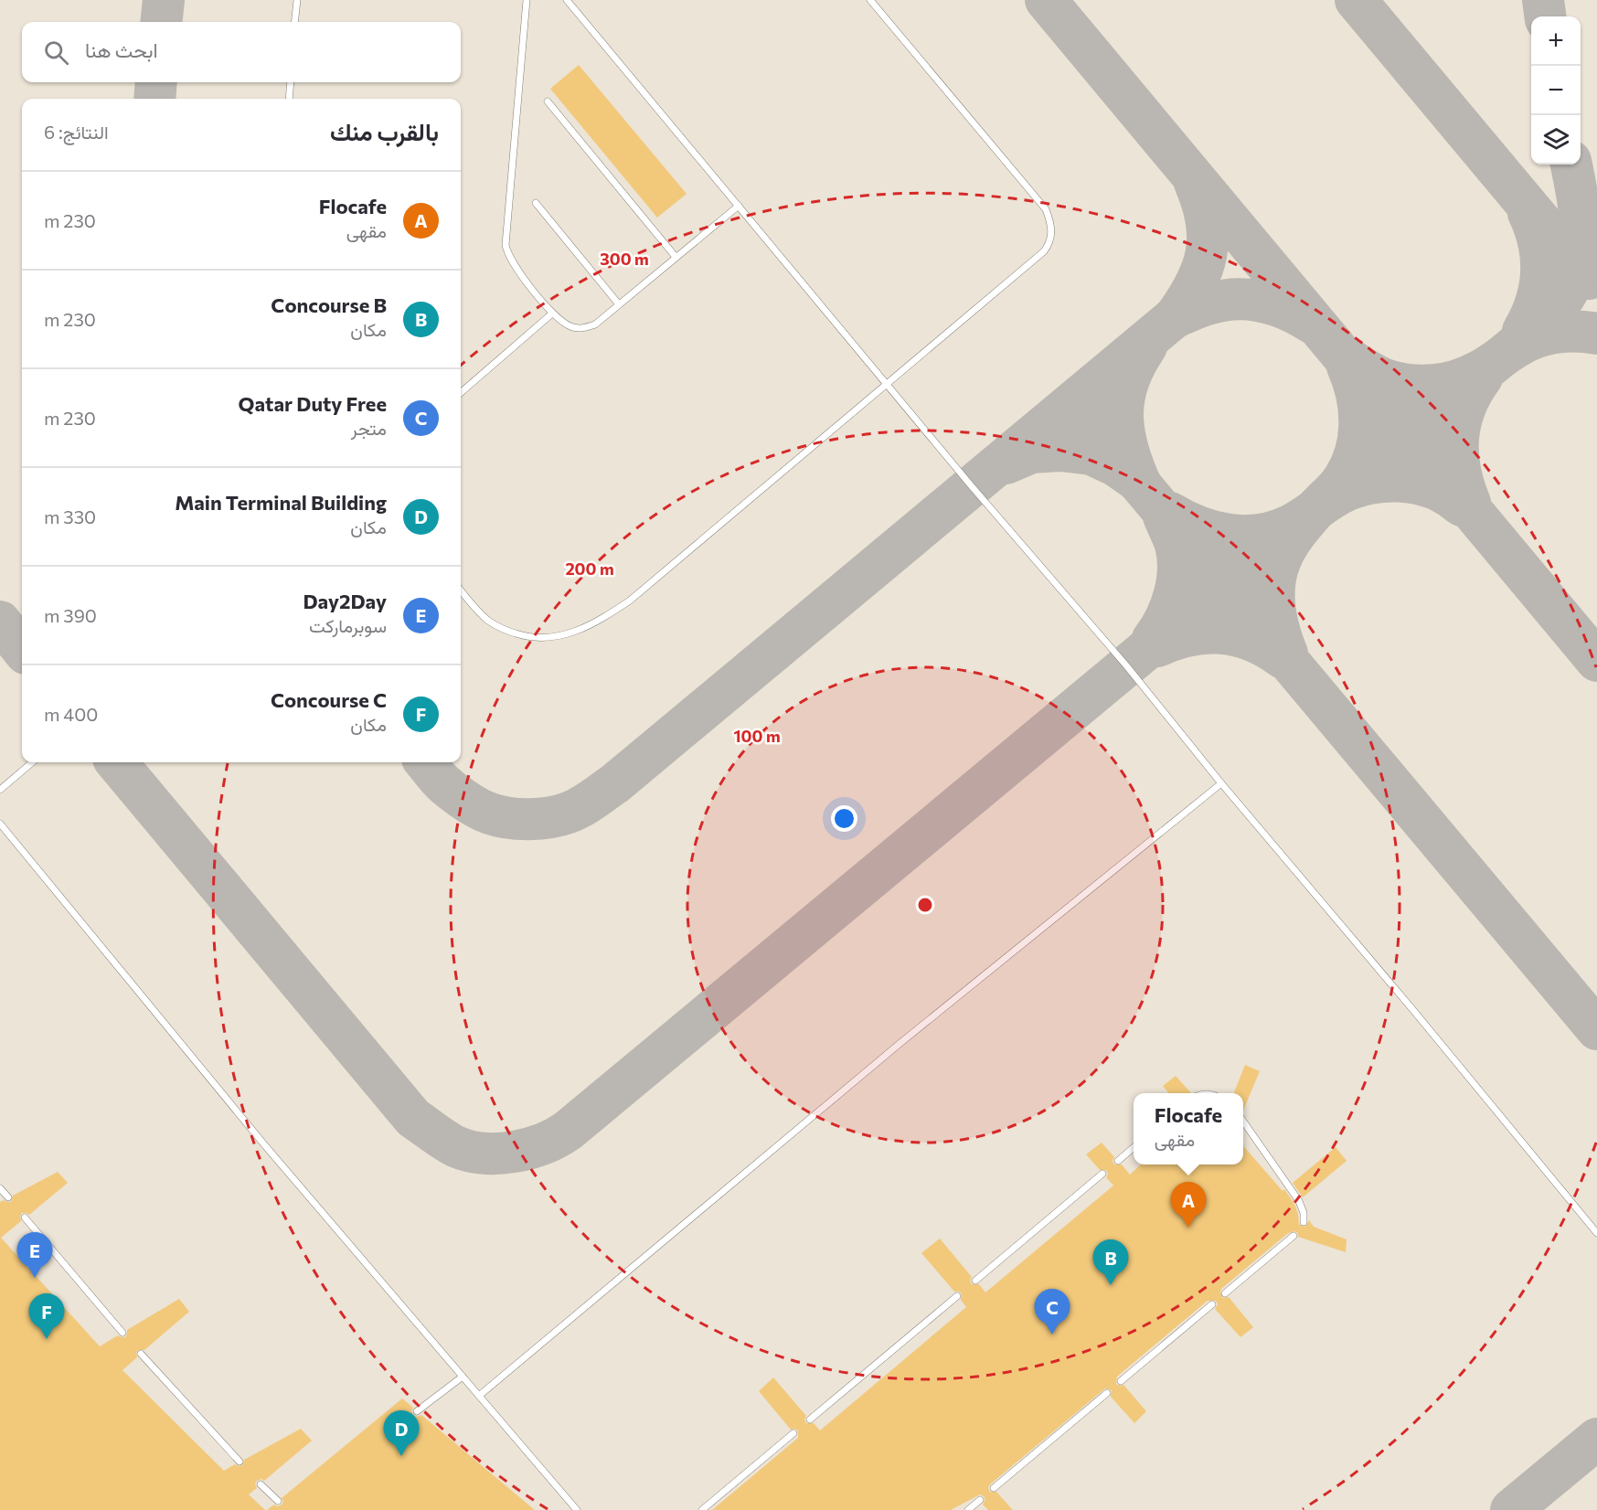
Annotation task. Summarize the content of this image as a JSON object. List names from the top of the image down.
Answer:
{
  "page": {
    "map_buttons": ["+", "−"],
    "search": "ابحث هنا",
    "heading": ["بالقرب منك", "النتائج: 6"],
    "list": [
      {
        "mark": "A",
        "name": "Flocafe",
        "note": "مقهى",
        "value": "230 m"
      },
      {
        "mark": "B",
        "name": "Concourse B",
        "note": "مكان",
        "value": "230 m"
      },
      {
        "mark": "C",
        "name": "Qatar Duty Free",
        "note": "متجر",
        "value": "230 m"
      },
      {
        "mark": "D",
        "name": "Main Terminal Building",
        "note": "مكان",
        "value": "330 m"
      },
      {
        "mark": "E",
        "name": "Day2Day",
        "note": "سوبرماركت",
        "value": "390 m"
      },
      {
        "mark": "F",
        "name": "Concourse C",
        "note": "مكان",
        "value": "400 m"
      }
    ],
    "popup": ["Flocafe", "مقهى"],
    "pins": [
      "A",
      "E",
      "B",
      "C",
      "F",
      "D"
    ]
  },
  "rings": ["300 m", "200 m", "100 m"]
}
